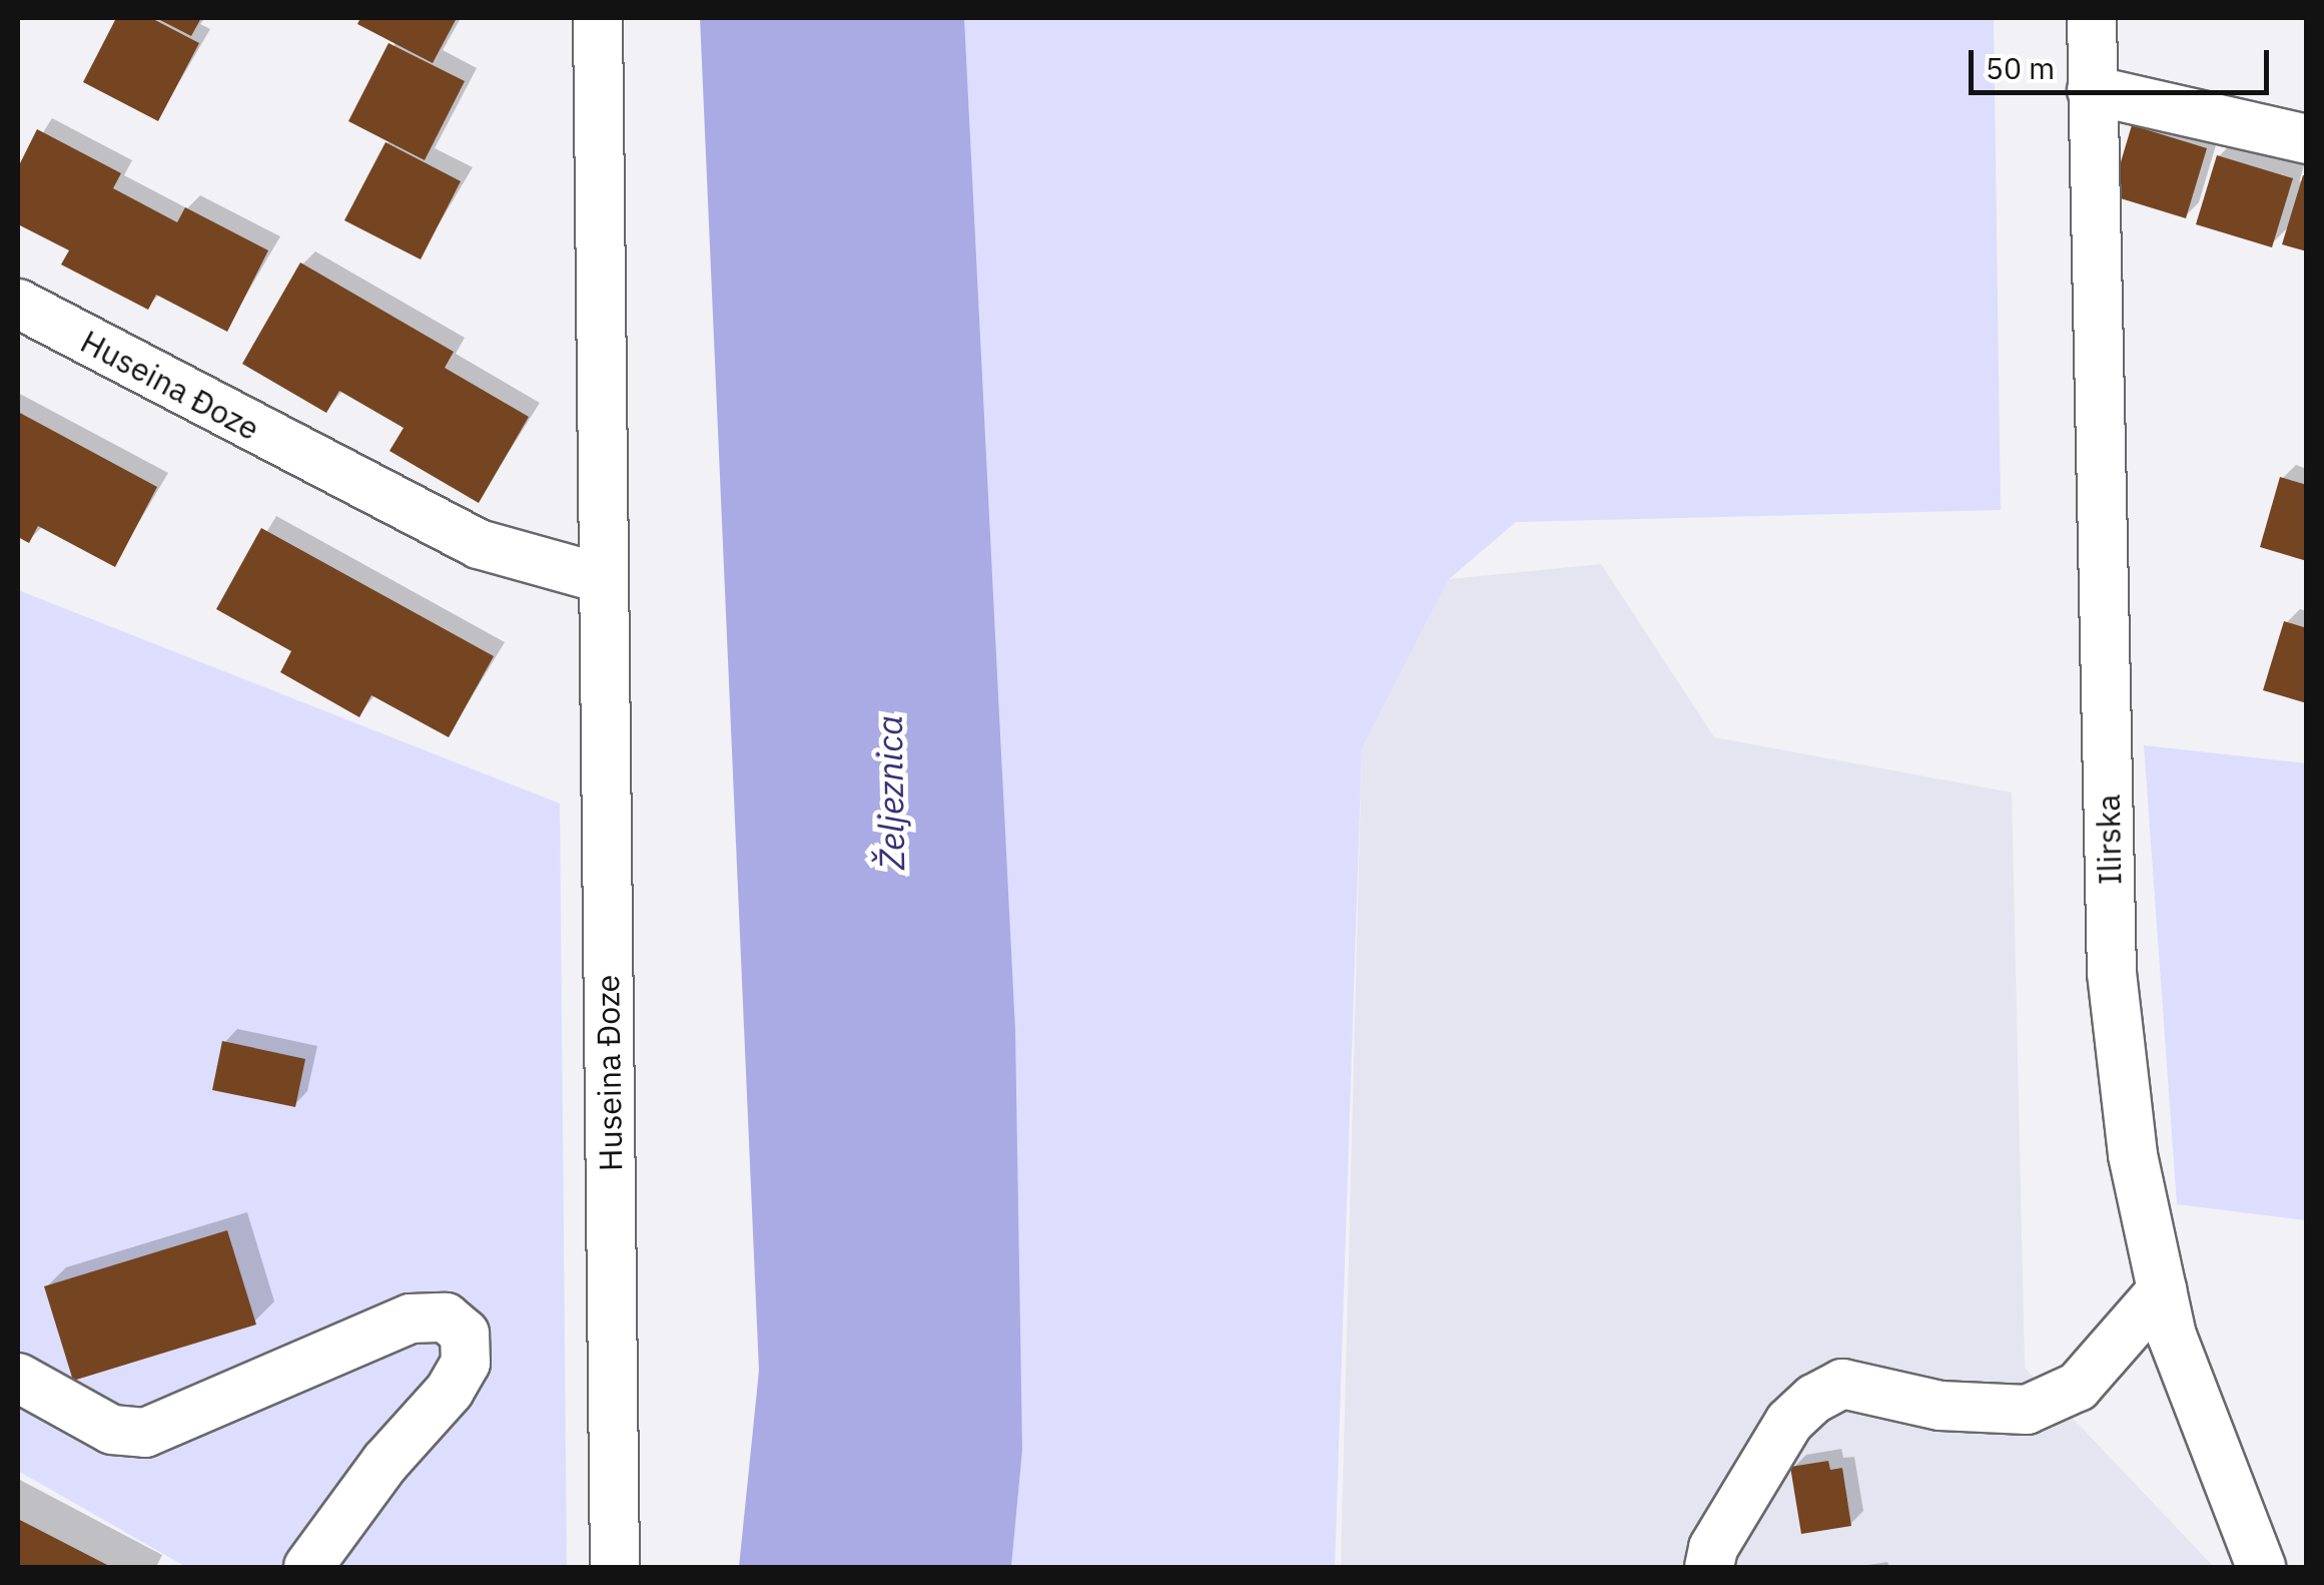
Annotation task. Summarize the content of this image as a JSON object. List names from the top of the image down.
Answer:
{
  "streets": {
    "street": ["Huseina Đoze", "Ilirska"]
  },
  "water": ["Željeznica"],
  "scale_bar": "50 m"
}
